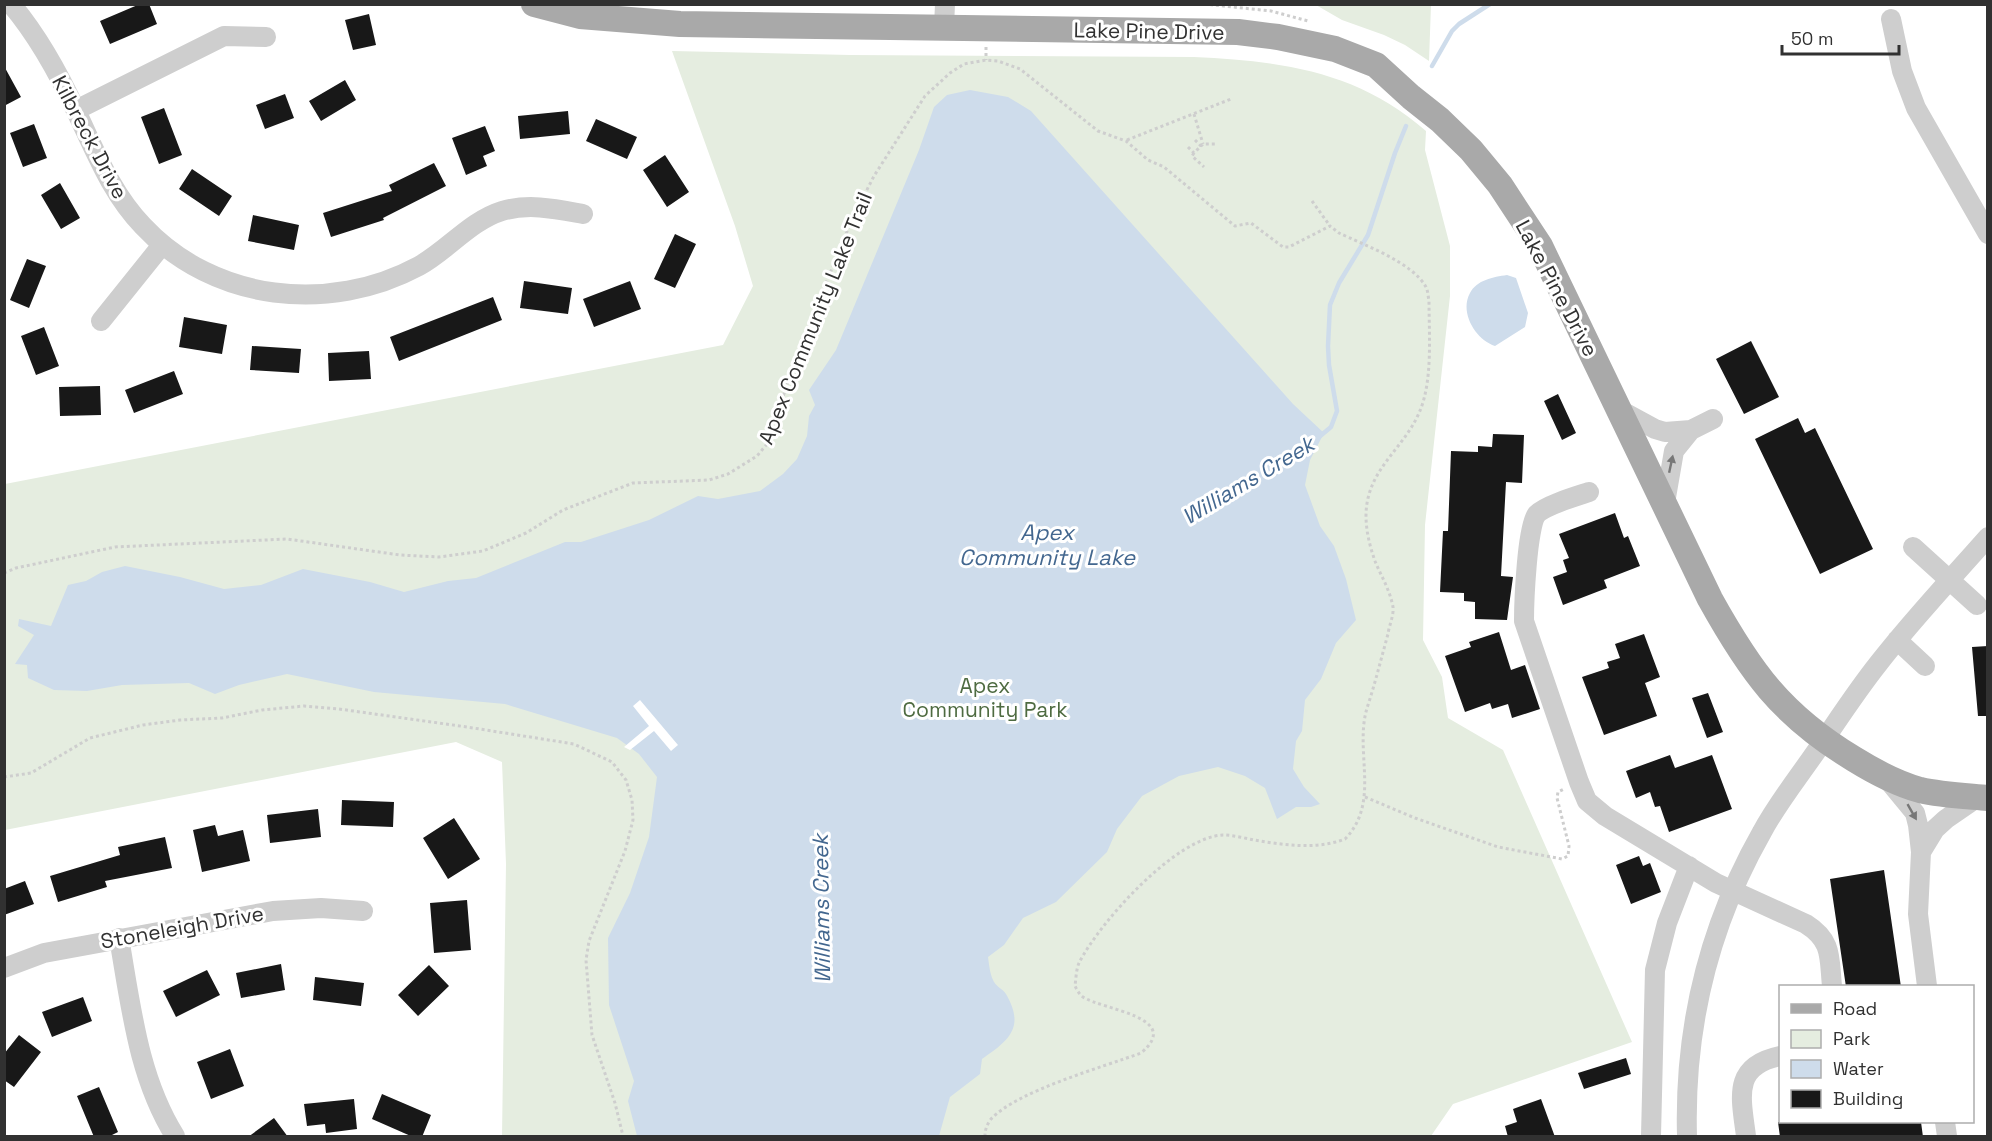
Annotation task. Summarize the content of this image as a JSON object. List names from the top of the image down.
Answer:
{
  "streets": {
    "main road": ["Lake Pine Drive"],
    "street": ["Kilbreck Drive", "Stoneleigh Drive"],
    "path": ["Apex Community Lake Trail"]
  },
  "water": ["Williams Creek", "Apex Community Lake"],
  "parks": ["Apex Community Park"],
  "legend": [
    "Road",
    "Park",
    "Water",
    "Building"
  ],
  "scale_bar": "50 m"
}
